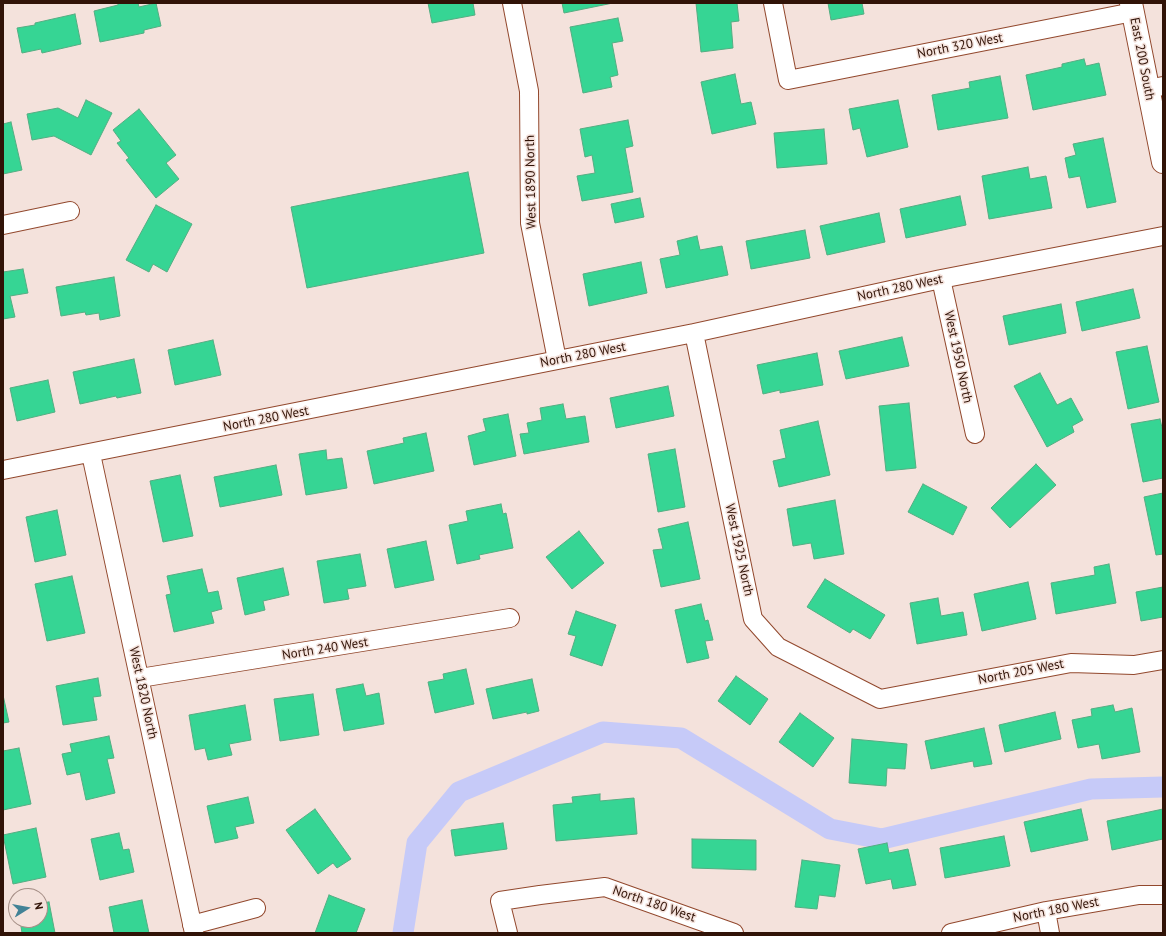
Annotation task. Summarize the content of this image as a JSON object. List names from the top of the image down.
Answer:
{
  "streets": {
    "street": [
      "North 320 West",
      "East 200 South",
      "West 1890 North",
      "North 280 West",
      "West 1950 North",
      "West 1925 North",
      "North 240 West",
      "North 205 West",
      "West 1820 North",
      "North 180 West"
    ]
  },
  "crossings": [
    ["North 320 West", "East 200 South"],
    ["West 1890 North", "North 280 West"],
    ["North 280 West", "West 1950 North"],
    ["North 280 West", "West 1925 North"],
    ["North 280 West", "West 1820 North"],
    ["West 1925 North", "North 205 West"],
    ["North 240 West", "West 1820 North"]
  ],
  "north": "right"
}
